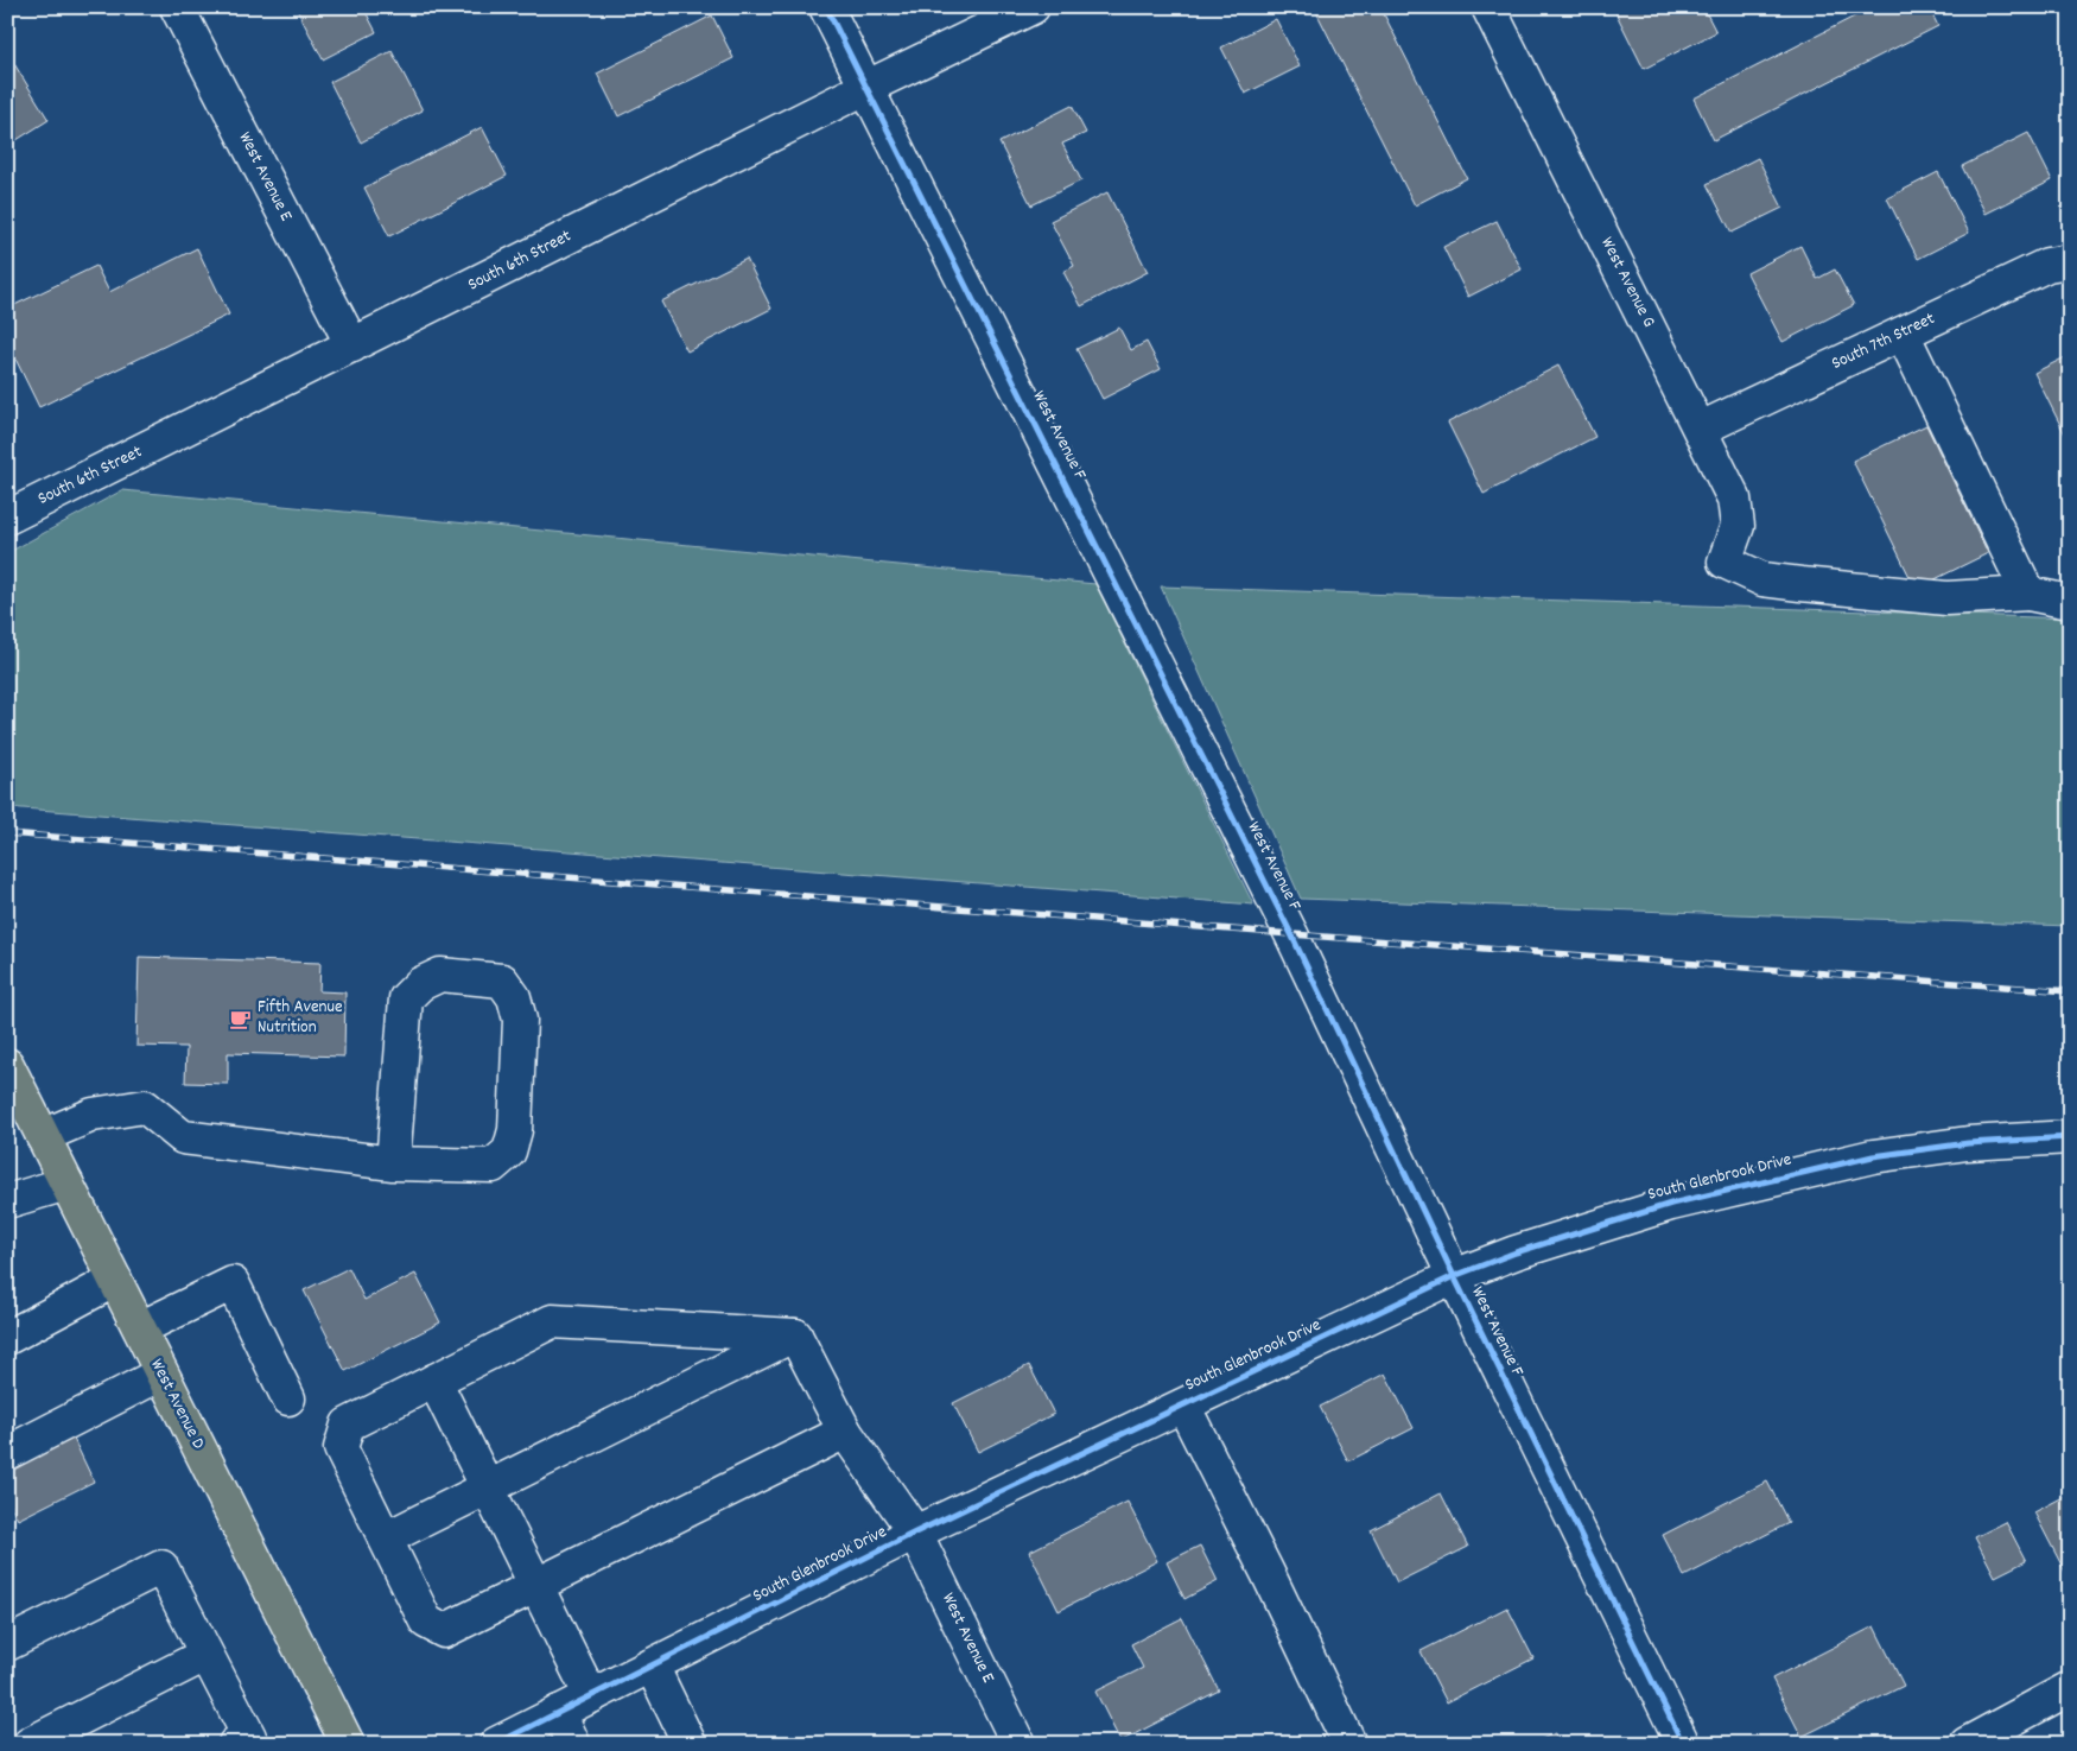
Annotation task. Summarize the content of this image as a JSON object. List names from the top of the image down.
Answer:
{
  "streets": {
    "main road": ["West Avenue D"],
    "street": [
      "West Avenue E",
      "South 6th Street",
      "West Avenue G",
      "South 7th Street",
      "West Avenue F",
      "South Glenbrook Drive"
    ]
  },
  "crossings": [
    ["West Avenue E", "South 6th Street"],
    ["West Avenue E", "South Glenbrook Drive"],
    ["South 6th Street", "West Avenue F"],
    ["West Avenue G", "South 7th Street"],
    ["West Avenue F", "South Glenbrook Drive"]
  ],
  "places": {
    "cafe": ["Fifth Avenue Nutrition"]
  }
}
